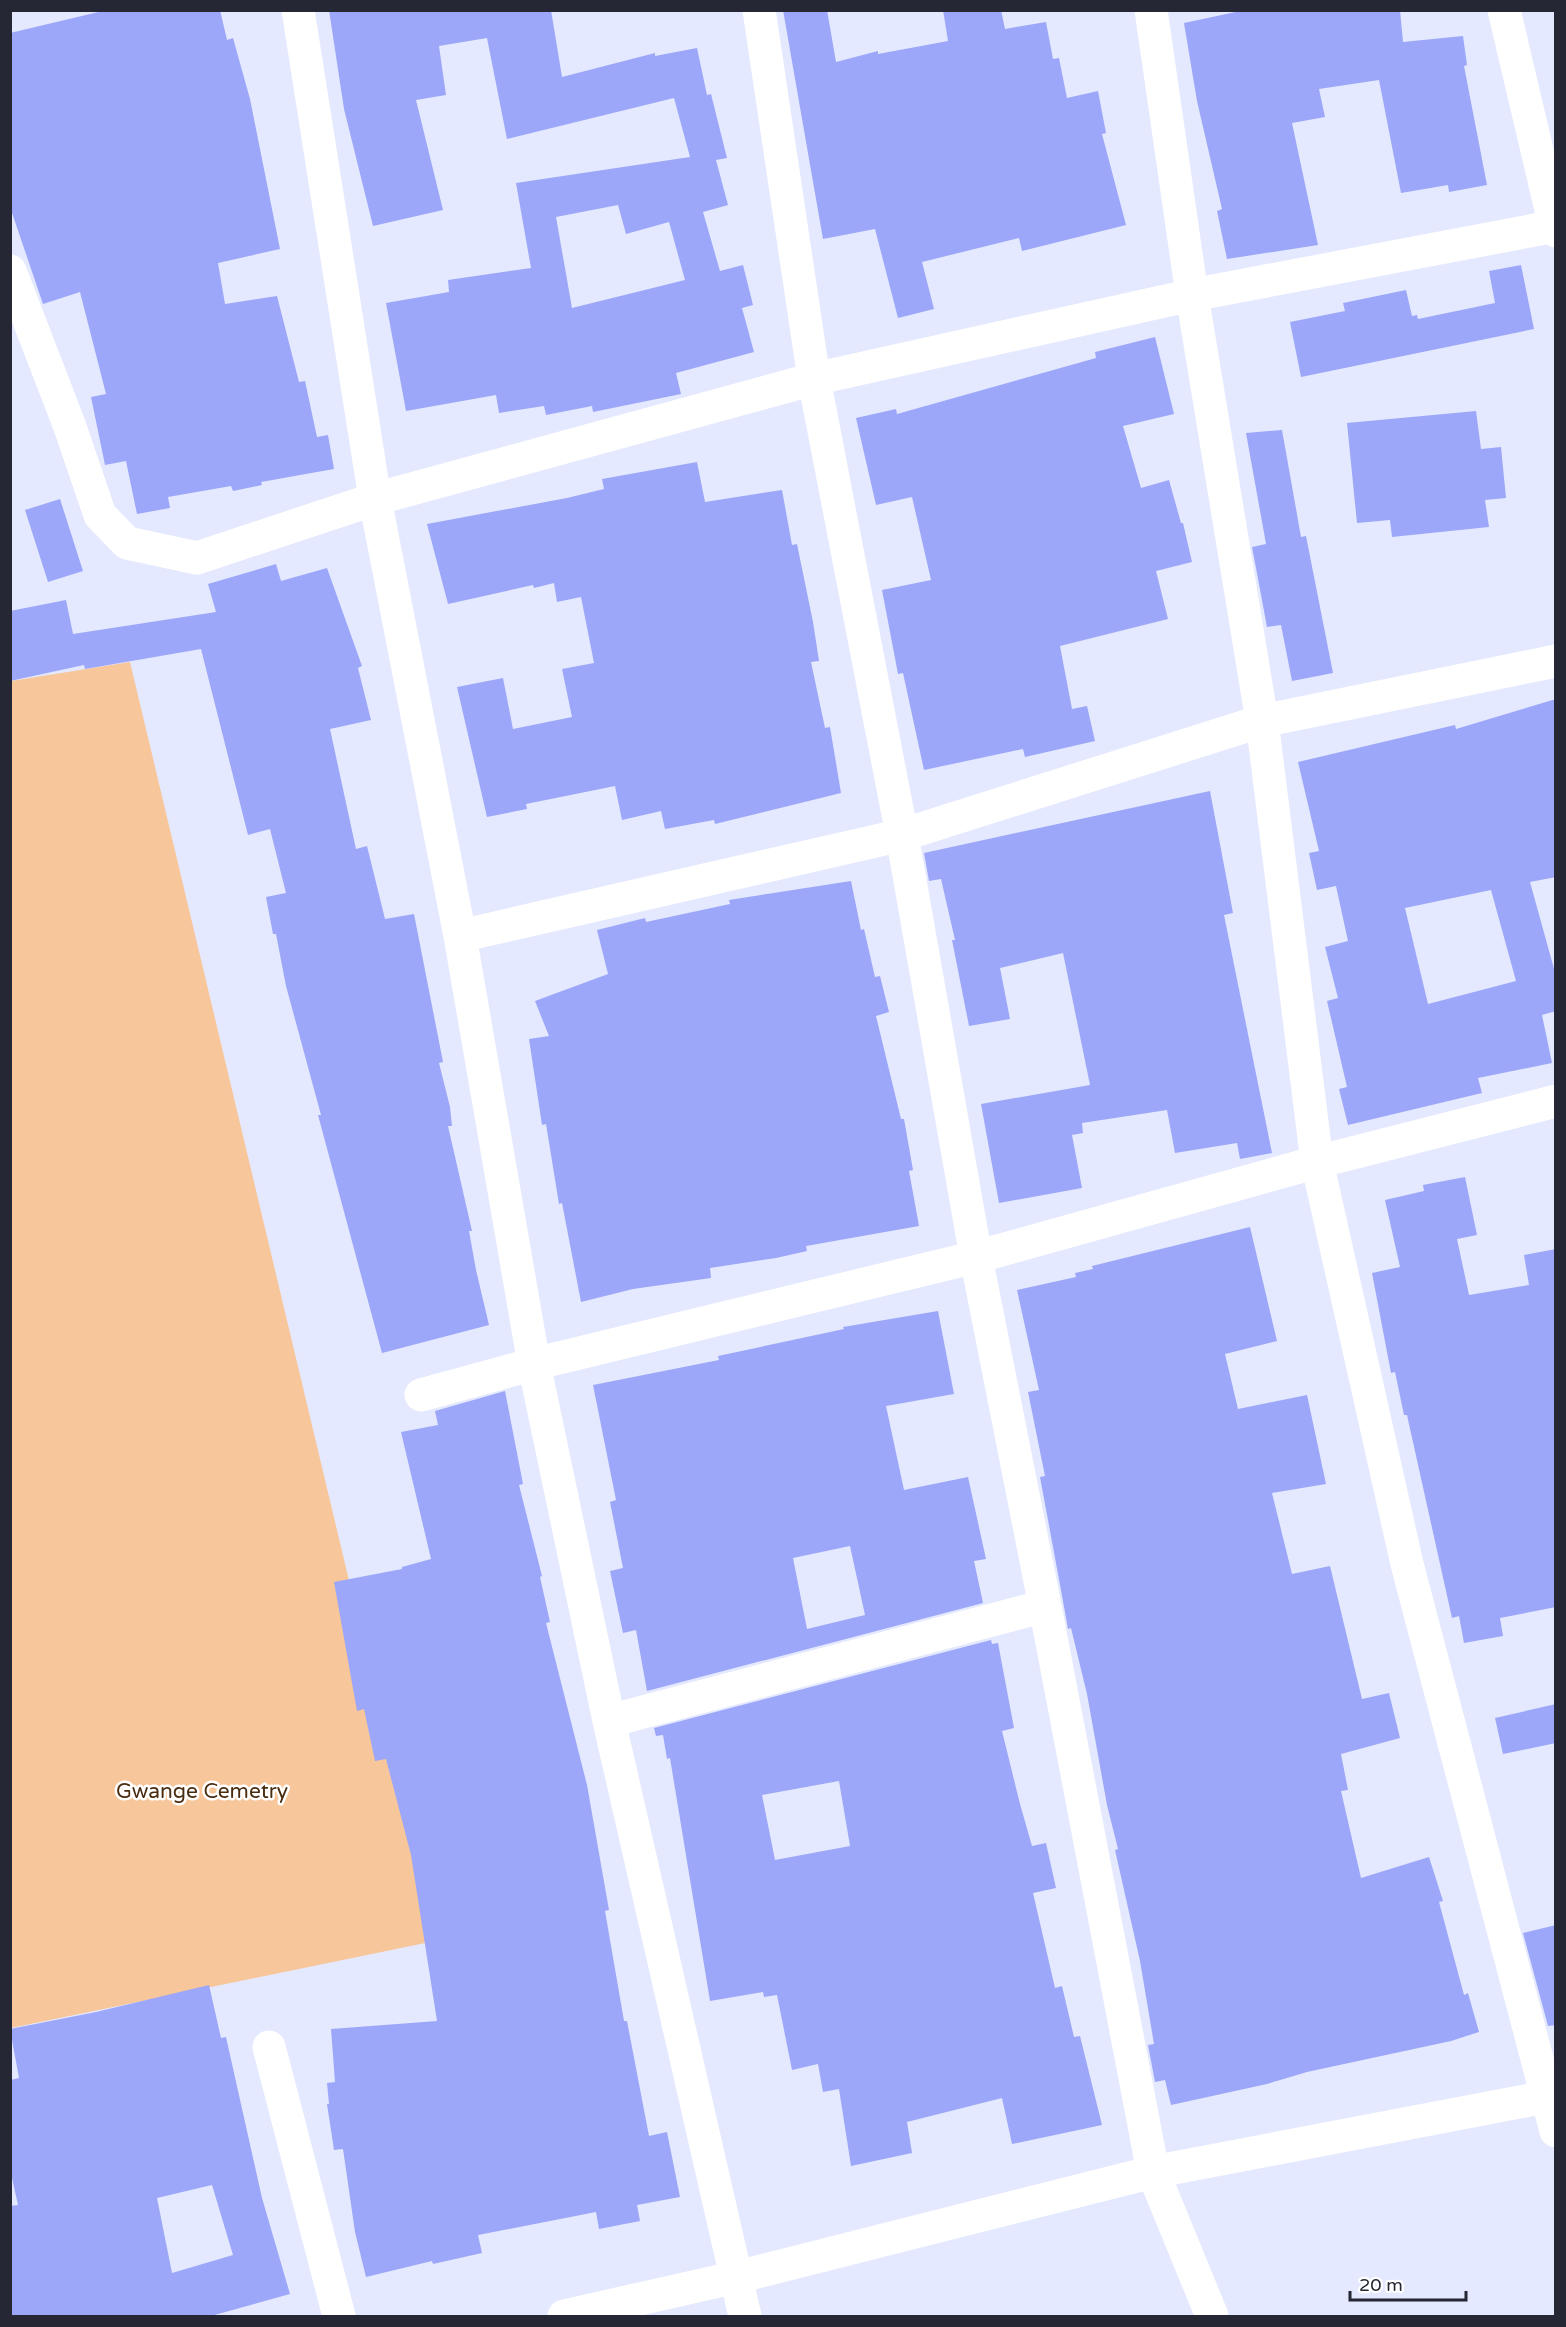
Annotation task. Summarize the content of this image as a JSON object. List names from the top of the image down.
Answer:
{
  "parks": ["Gwange Cemetry"],
  "scale_bar": "20 m"
}
